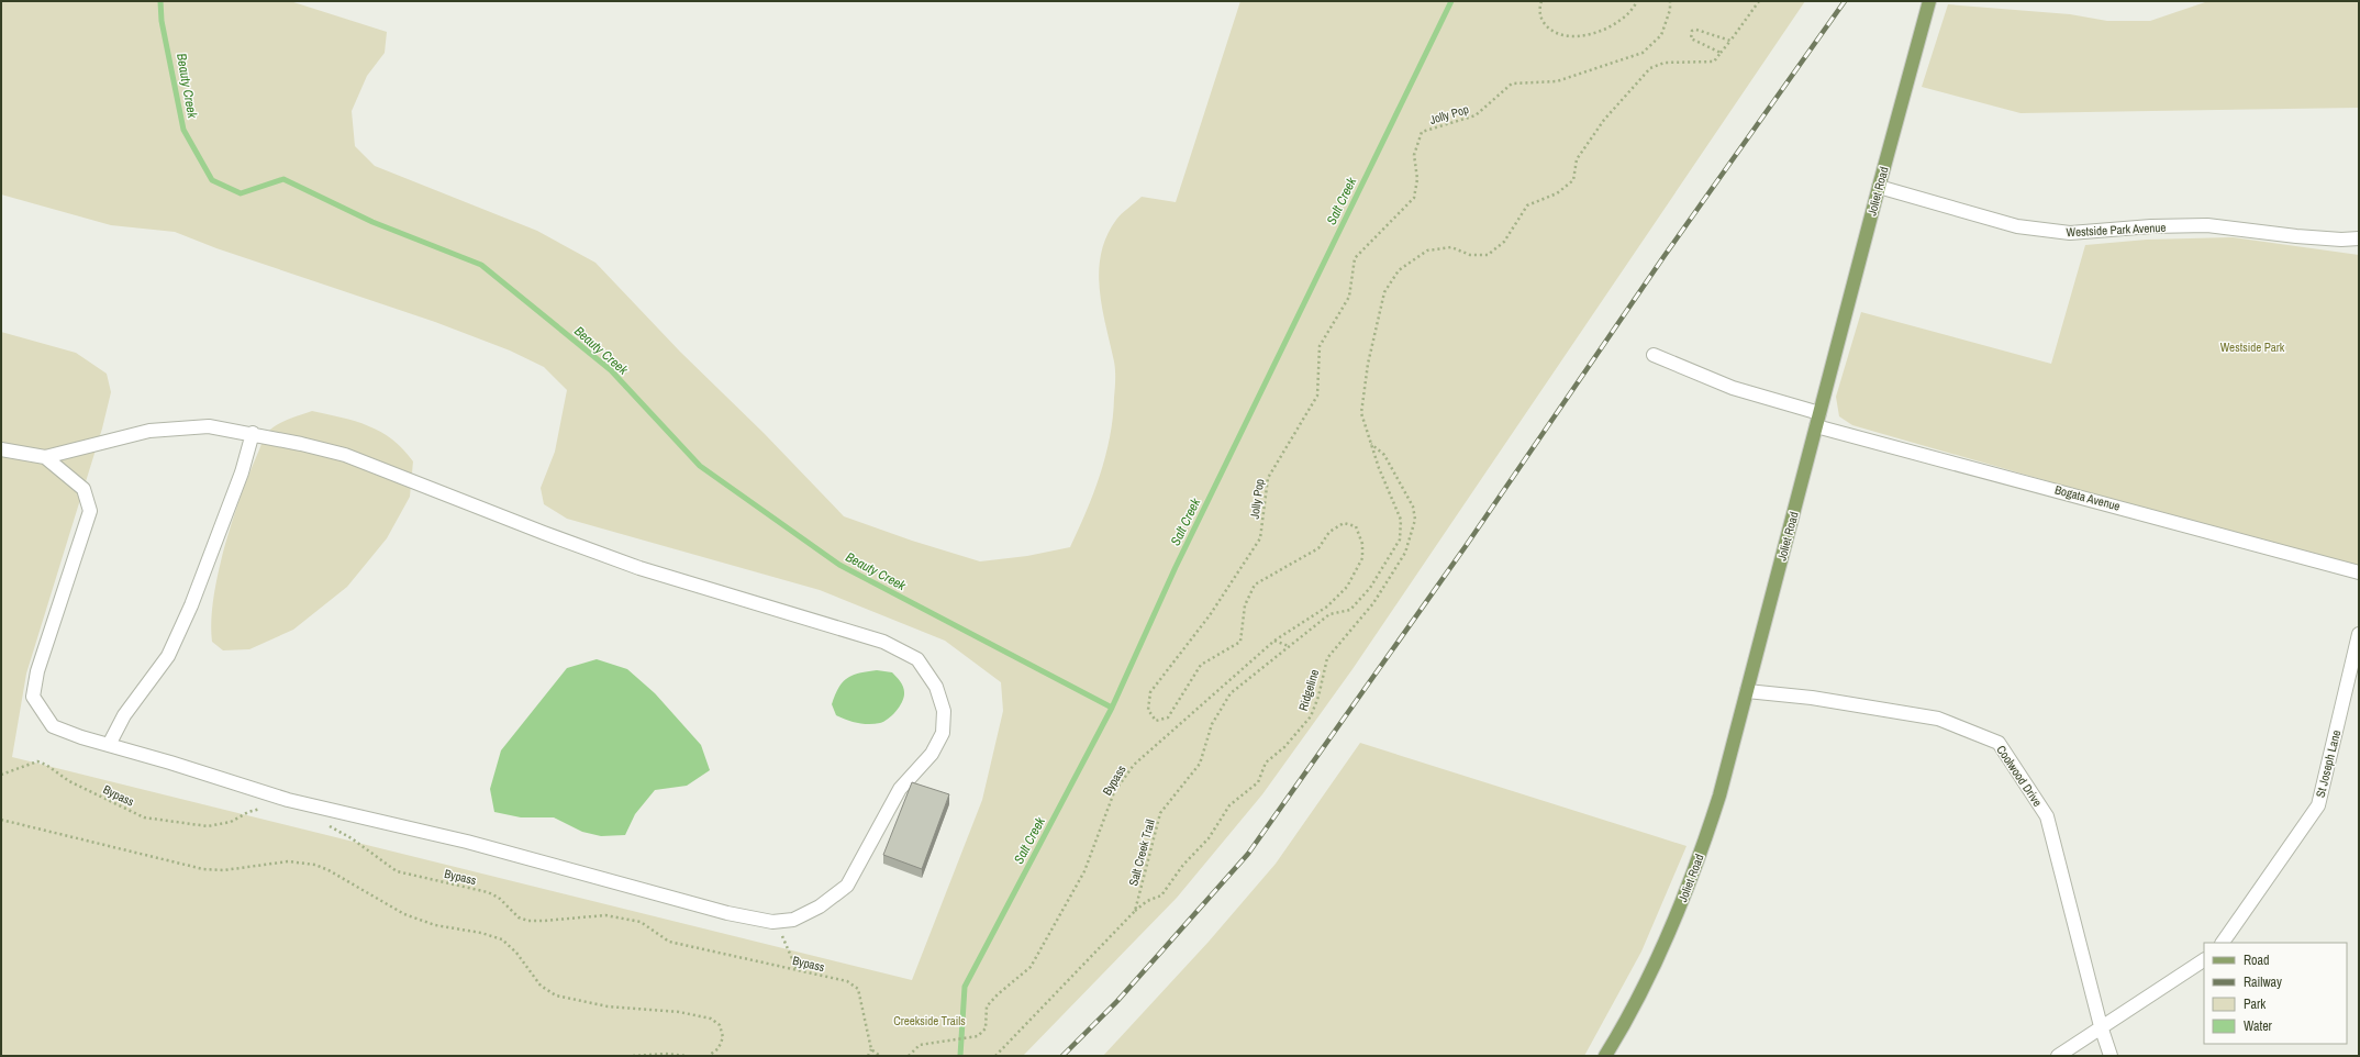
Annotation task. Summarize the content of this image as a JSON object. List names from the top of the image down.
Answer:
{
  "streets": {
    "main road": ["Joliet Road"],
    "street": [
      "Westside Park Avenue",
      "Bogata Avenue",
      "St Joseph Lane",
      "Coolwood Drive"
    ],
    "path": [
      "Jolly Pop",
      "Ridgeline",
      "Bypass",
      "Salt Creek Trail"
    ]
  },
  "crossings": [
    ["Jolly Pop", "Bypass"],
    ["Joliet Road", "Westside Park Avenue"],
    ["Joliet Road", "Bogata Avenue"],
    ["Joliet Road", "Coolwood Drive"],
    ["Ridgeline", "Salt Creek Trail"]
  ],
  "water": ["Beauty Creek", "Salt Creek"],
  "parks": ["Westside Park", "Creekside Trails"],
  "legend": [
    "Road",
    "Railway",
    "Park",
    "Water"
  ]
}
